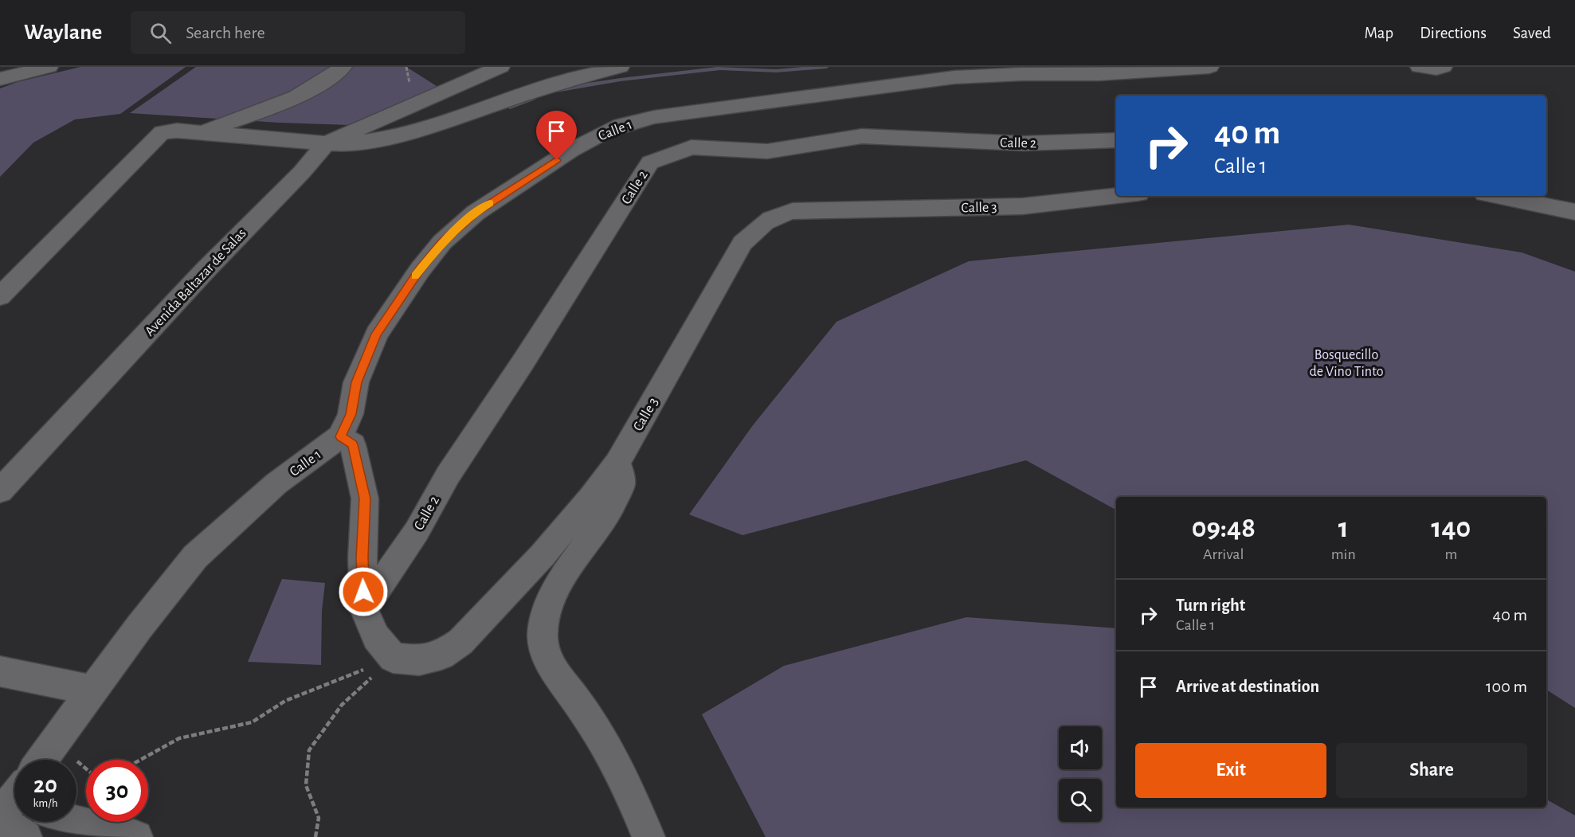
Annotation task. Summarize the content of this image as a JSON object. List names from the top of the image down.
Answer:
{
  "streets": {
    "street": [
      "Calle 1",
      "Calle 2",
      "Calle 3",
      "Avenida Baltazar de Salas"
    ]
  },
  "parks": ["Bosquecillo de Vino Tinto"],
  "page": {
    "header": "Waylane",
    "search": "Search here",
    "nav": ["Map", "Directions", "Saved"],
    "turn": ["40 m", "Calle 1"],
    "eta": [
      "09:48",
      "Arrival",
      "1",
      "min",
      "140",
      "m"
    ],
    "list": [
      {
        "name": "Turn right",
        "note": "Calle 1",
        "value": "40 m"
      },
      {
        "name": "Arrive at destination",
        "value": "100 m"
      }
    ],
    "buttons": ["Exit", "Share"],
    "speed": "20 km/h",
    "limit": "30"
  }
}
